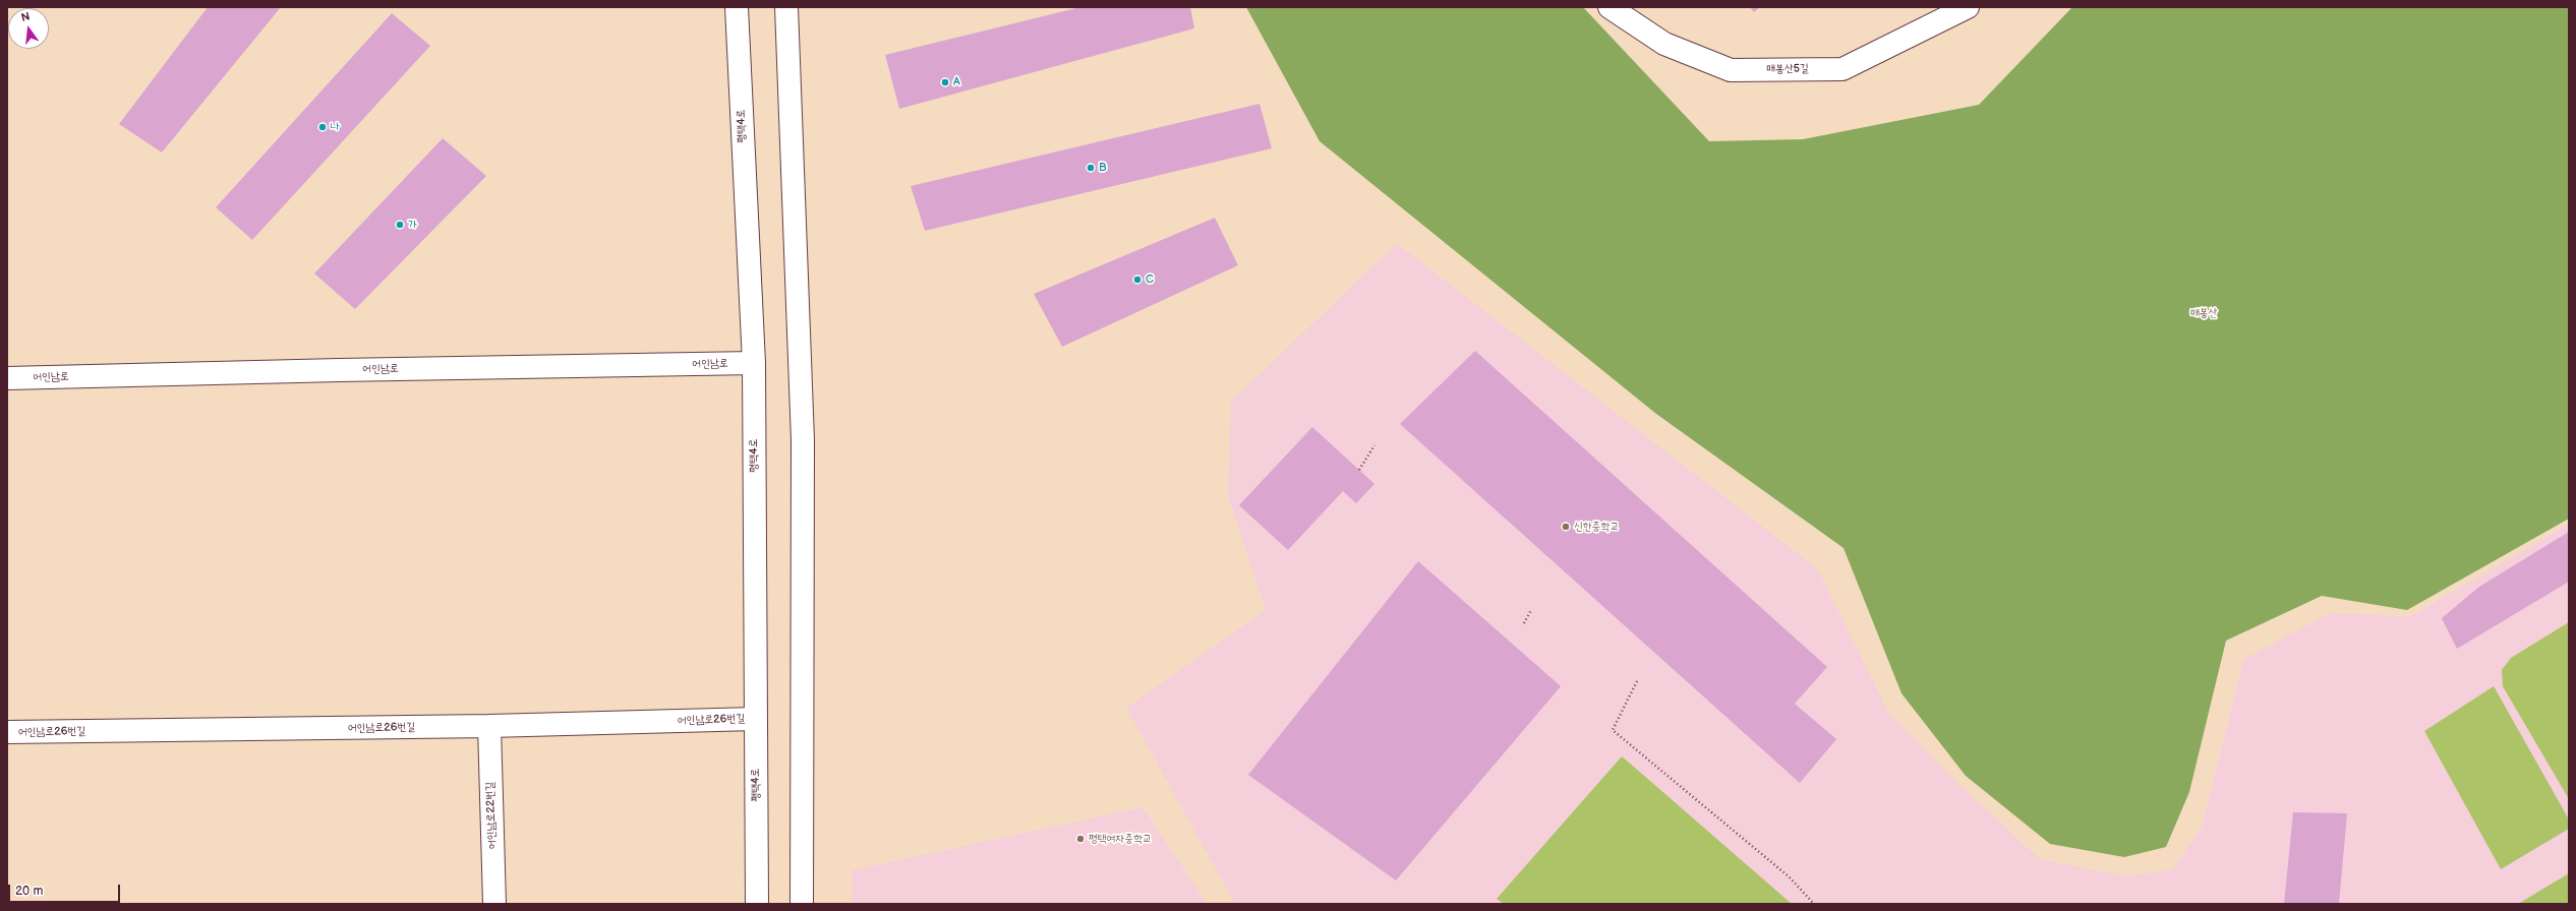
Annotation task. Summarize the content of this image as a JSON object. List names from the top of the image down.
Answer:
{
  "streets": {
    "street": [
      "매봉산5길",
      "평택4로",
      "어인남로",
      "어인남로26번길",
      "어인남로22번길"
    ]
  },
  "crossings": [
    ["평택4로", "어인남로"],
    ["평택4로", "어인남로26번길"],
    ["어인남로26번길", "어인남로22번길"]
  ],
  "parks": ["매봉산"],
  "places": [
    "A",
    "나",
    "B",
    "가",
    "C",
    "신한중학교",
    "평택여자중학교"
  ],
  "scale_bar": "20 m",
  "north": "top"
}
